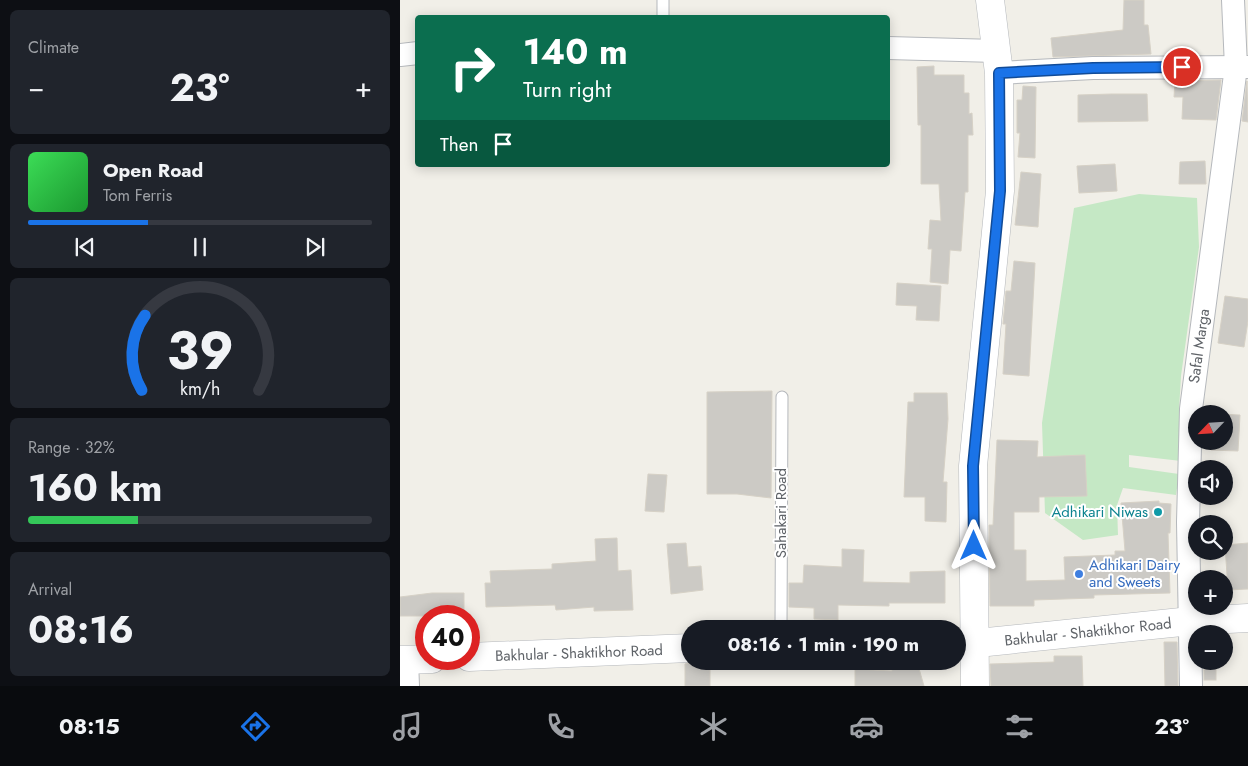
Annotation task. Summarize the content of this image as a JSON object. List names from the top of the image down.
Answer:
{
  "streets": {
    "street": ["Safal Marga", "Bakhular - Shaktikhor Road"],
    "lane": ["Sahakari Road"]
  },
  "crossings": [
    ["Safal Marga", "Bakhular - Shaktikhor Road"]
  ],
  "places": ["Adhikari Niwas", "Adhikari Dairy and Sweets"],
  "north": "bottom left",
  "page": {
    "tile": [
      "Climate",
      ["Range · 32%", "160 km"],
      ["Arrival", "08:16"]
    ],
    "turn": ["140 m", "Turn right"],
    "heat": ["−", "23°", "+"],
    "then": "Then",
    "song": ["Open Road", "Tom Ferris"],
    "map_buttons": ["+", "−"],
    "limit": "40",
    "trip": "08:16 · 1 min · 190 m",
    "tabs": ["08:15", "23°"],
    "gauge": ["39", "km/h"]
  }
}
